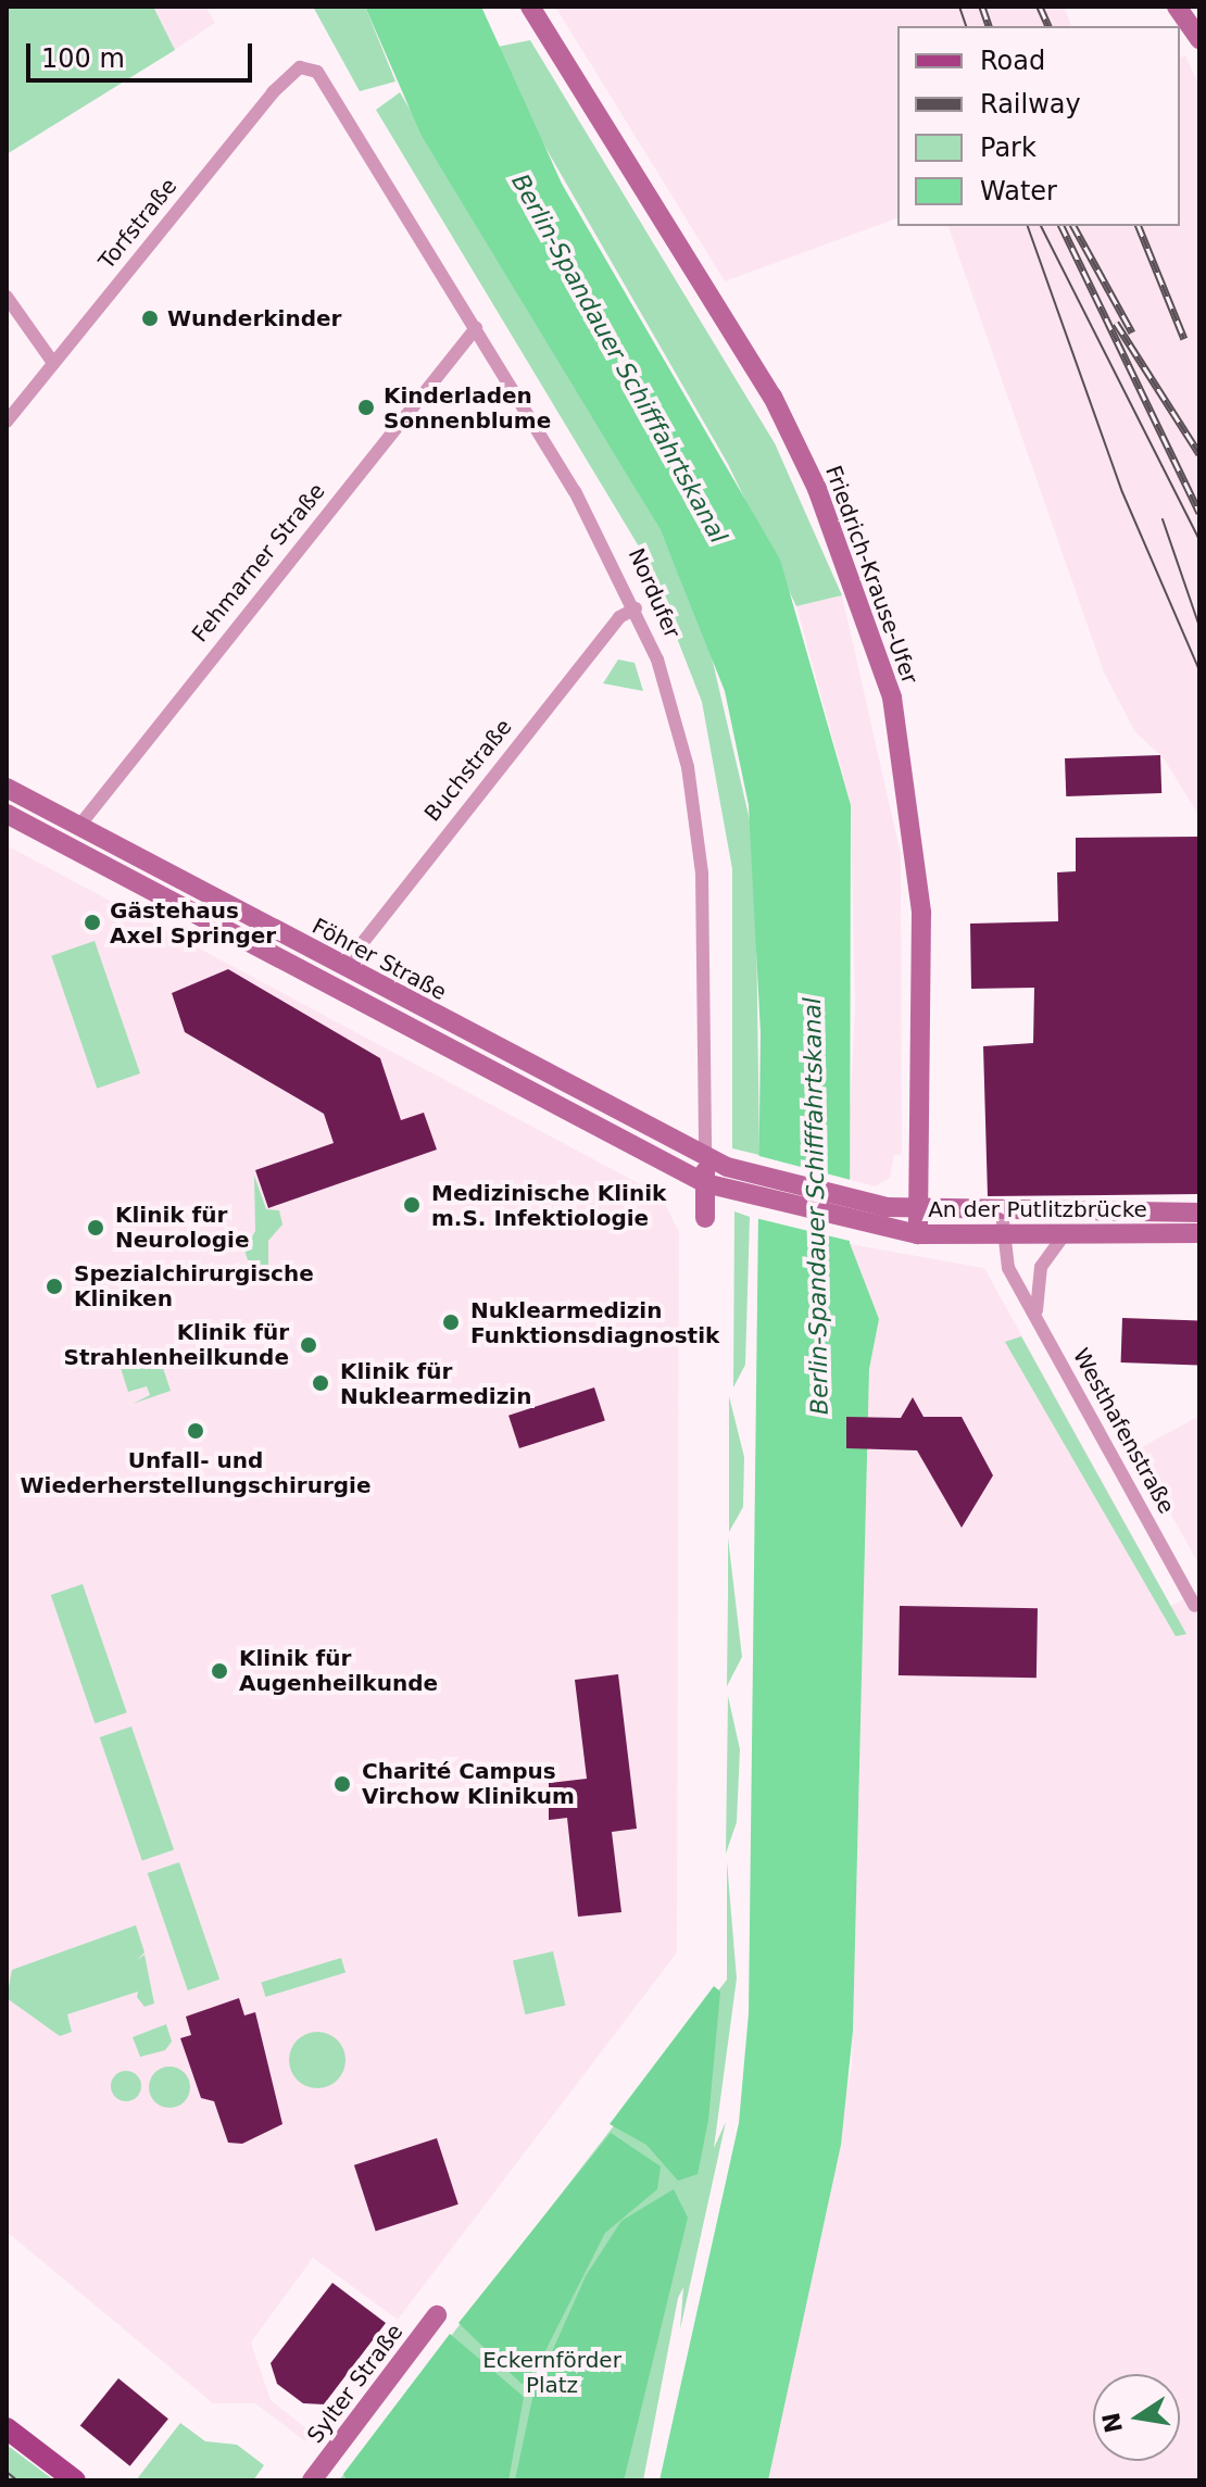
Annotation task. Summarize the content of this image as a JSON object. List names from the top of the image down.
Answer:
{
  "streets": {
    "main road": [
      "Friedrich-Krause-Ufer",
      "Nordufer",
      "Föhrer Straße",
      "An der Putlitzbrücke",
      "Sylter Straße"
    ],
    "street": [
      "Torfstraße",
      "Fehmarner Straße",
      "Buchstraße",
      "Westhafenstraße"
    ]
  },
  "crossings": [
    ["Torfstraße", "Nordufer"],
    ["Fehmarner Straße", "Nordufer"],
    ["Fehmarner Straße", "Föhrer Straße"],
    ["Friedrich-Krause-Ufer", "An der Putlitzbrücke"],
    ["Nordufer", "Buchstraße"],
    ["Nordufer", "Föhrer Straße"],
    ["Nordufer", "An der Putlitzbrücke"],
    ["Buchstraße", "Föhrer Straße"],
    ["Föhrer Straße", "An der Putlitzbrücke"],
    ["An der Putlitzbrücke", "Westhafenstraße"]
  ],
  "water": ["Berlin-Spandauer Schifffahrtskanal"],
  "parks": ["Eckernförder Platz"],
  "places": [
    "Wunderkinder",
    "Kinderladen Sonnenblume",
    "Gästehaus Axel Springer",
    "Medizinische Klinik m.S. Infektiologie",
    "Klinik für Neurologie",
    "Spezialchirurgische Kliniken",
    "Nuklearmedizin Funktionsdiagnostik",
    "Klinik für Strahlenheilkunde",
    "Klinik für Nuklearmedizin",
    "Unfall- und Wiederherstellungschirurgie",
    "Klinik für Augenheilkunde",
    "Charité Campus Virchow Klinikum"
  ],
  "legend": [
    "Road",
    "Railway",
    "Park",
    "Water"
  ],
  "scale_bar": "100 m",
  "north": "left"
}
